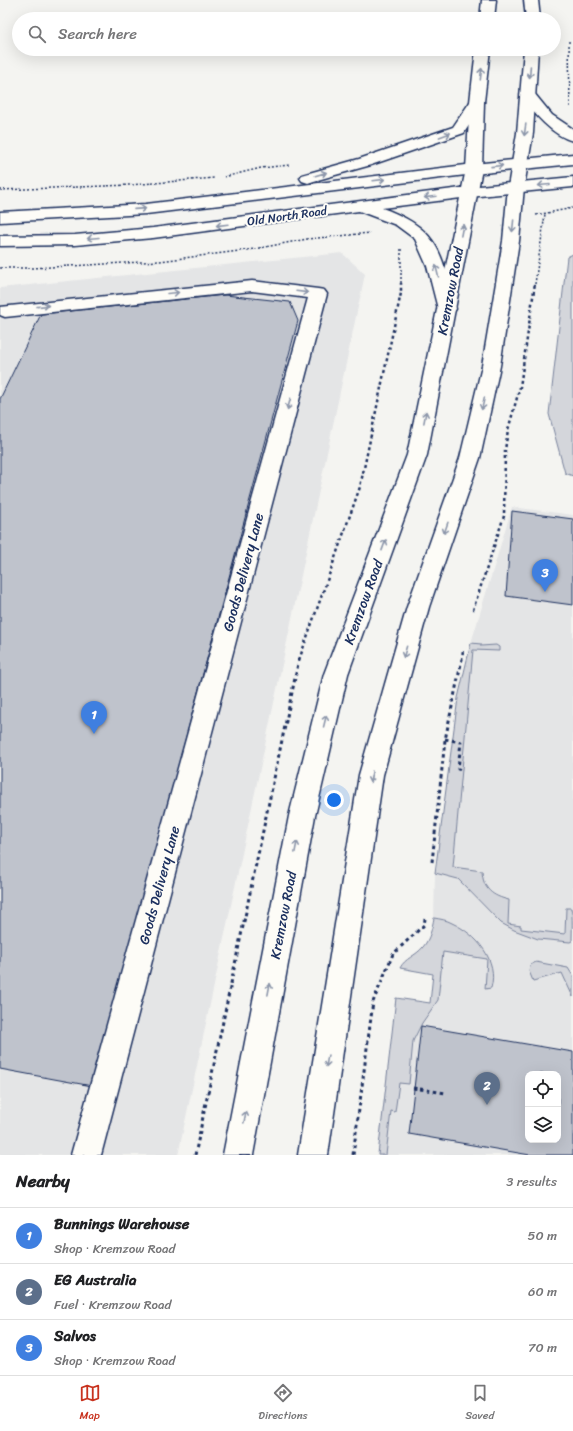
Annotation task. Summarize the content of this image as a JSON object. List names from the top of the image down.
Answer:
{
  "streets": {
    "street": ["Old North Road", "Kremzow Road", "Goods Delivery Lane"]
  },
  "crossings": [
    ["Old North Road", "Kremzow Road"]
  ],
  "page": {
    "search": "Search here",
    "pins": ["3", "1", "2"],
    "heading": ["Nearby", "3 results"],
    "list": [
      {
        "mark": "1",
        "name": "Bunnings Warehouse",
        "note": "Shop · Kremzow Road",
        "value": "50 m"
      },
      {
        "mark": "2",
        "name": "EG Australia",
        "note": "Fuel · Kremzow Road",
        "value": "60 m"
      },
      {
        "mark": "3",
        "name": "Salvos",
        "note": "Shop · Kremzow Road",
        "value": "70 m"
      }
    ],
    "nav": ["Map", "Directions", "Saved"]
  }
}
